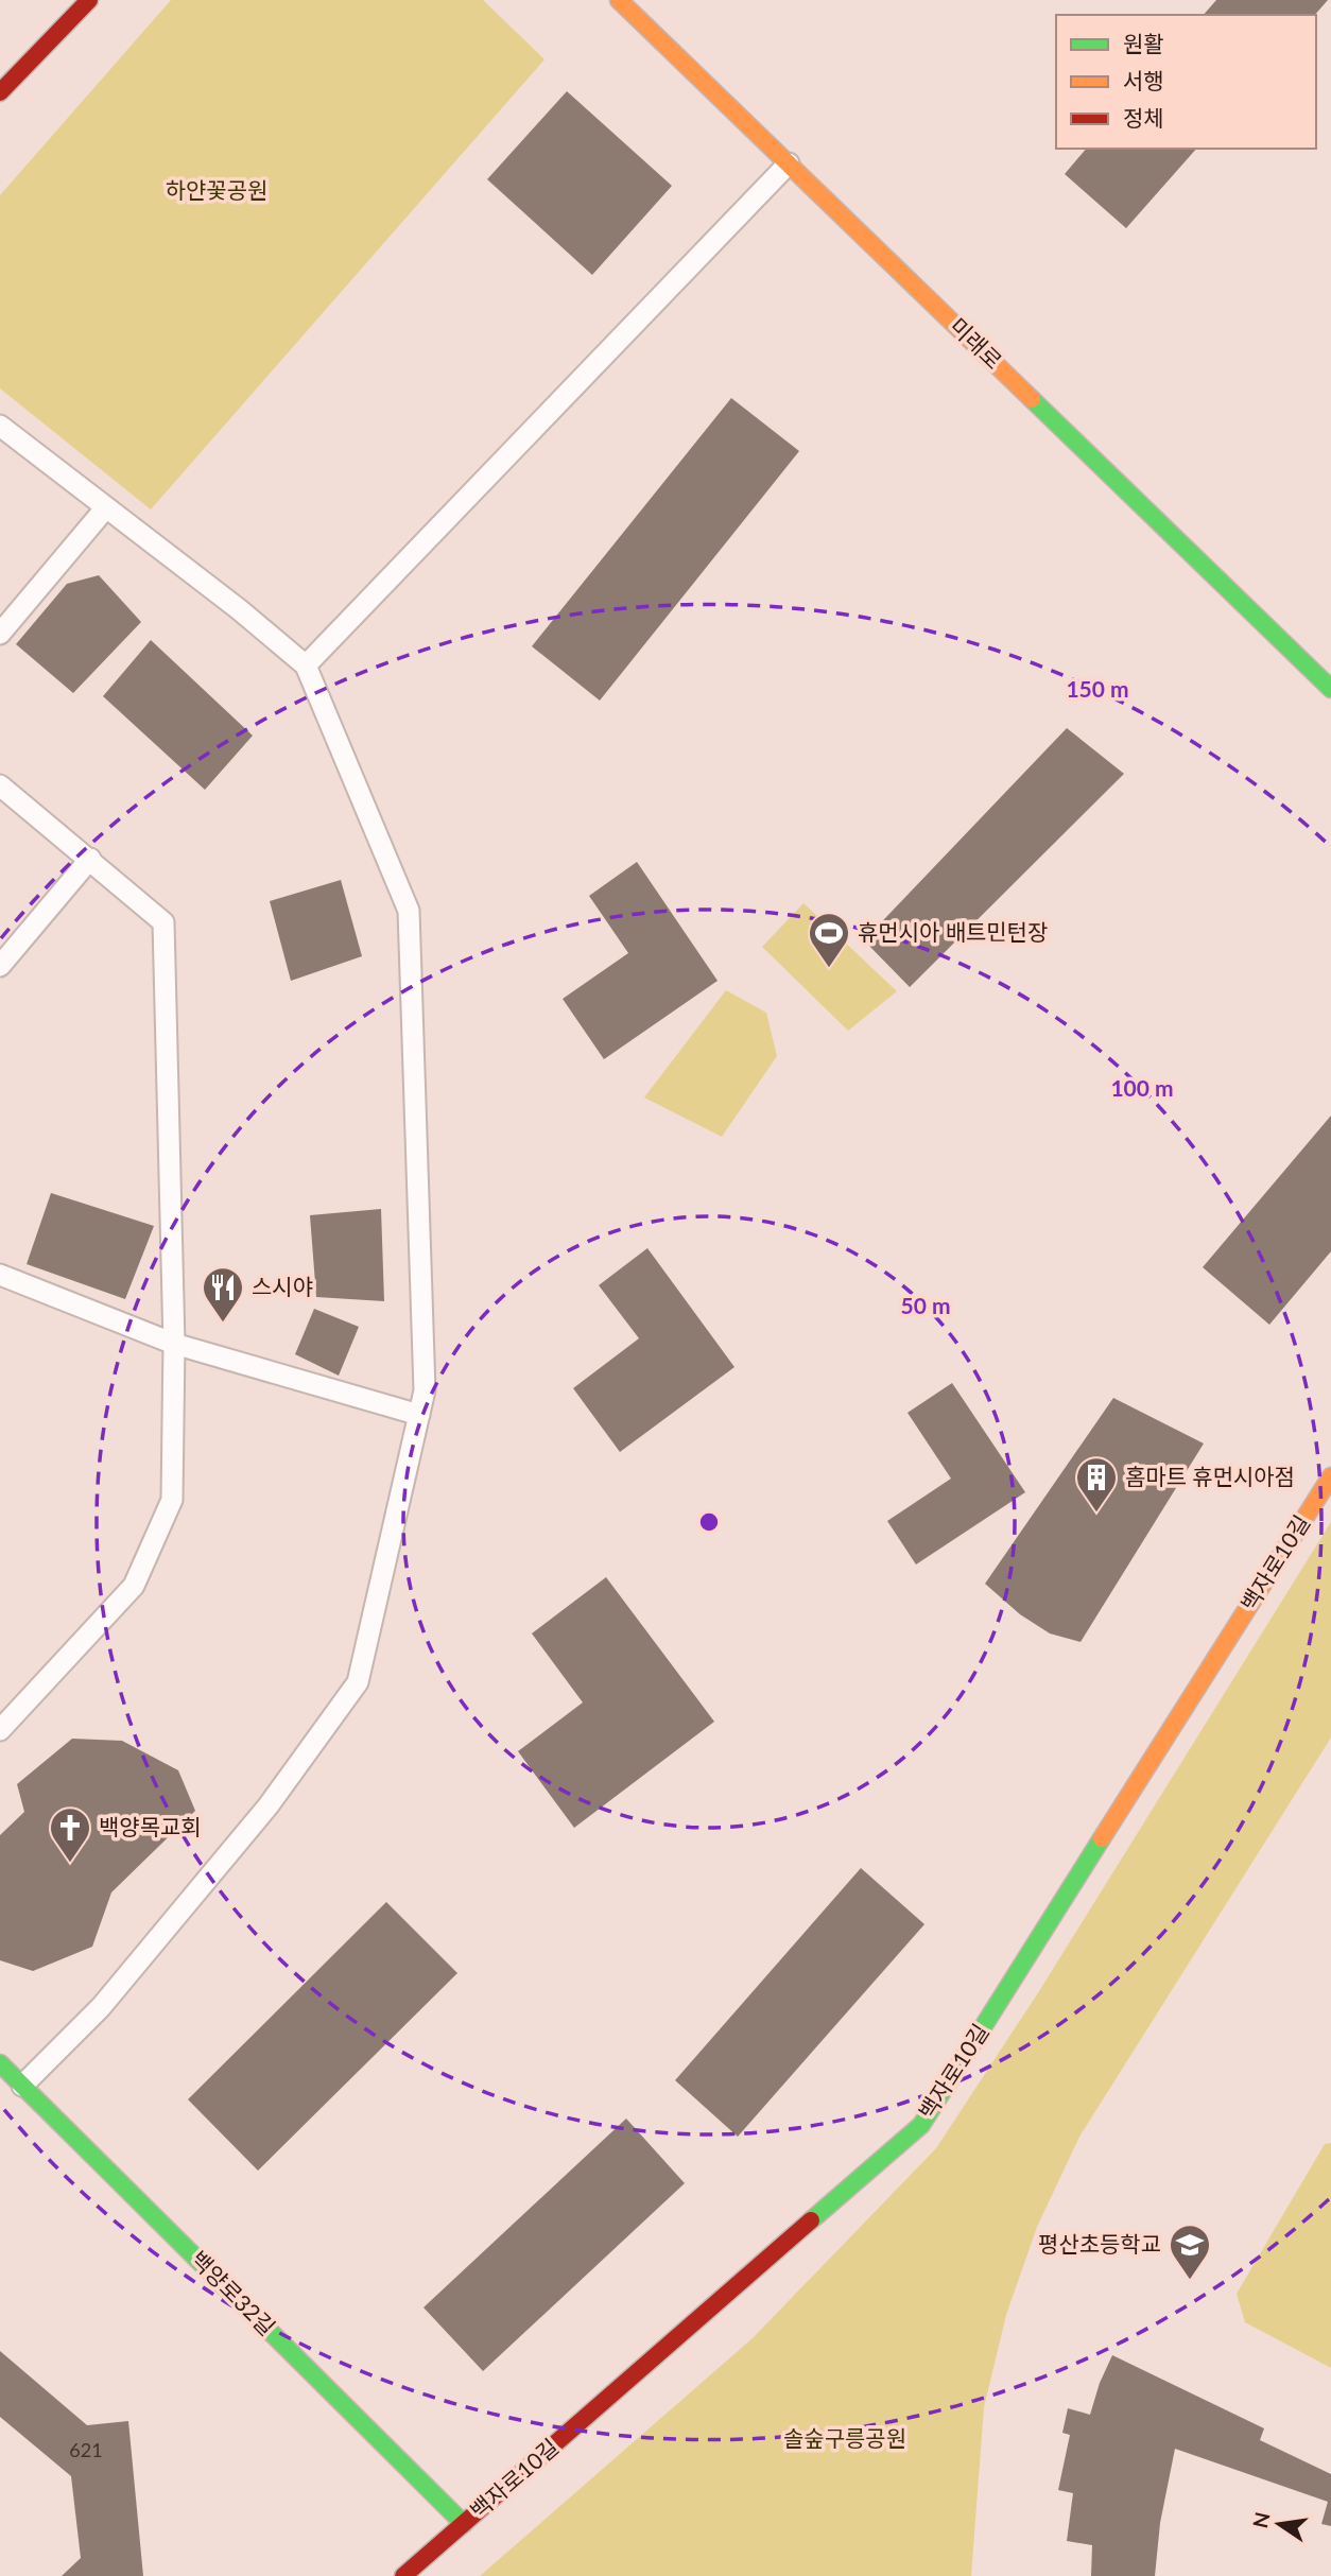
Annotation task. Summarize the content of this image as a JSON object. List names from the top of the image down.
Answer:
{
  "streets": {
    "street": ["미래로", "백자로10길", "백양로32길"]
  },
  "crossings": [
    ["백자로10길", "백양로32길"]
  ],
  "parks": ["하얀꽃공원", "솔숲구릉공원"],
  "places": {
    "sports": ["휴먼시아 배트민턴장"],
    "restaurant": ["스시야"],
    "building": ["홈마트 휴먼시아점"],
    "church": ["백양목교회"],
    "school or university": ["평산초등학교"]
  },
  "house_numbers": ["621"],
  "legend": ["원활", "서행", "정체"],
  "north": "left",
  "rings": ["150 m", "100 m", "50 m"]
}
